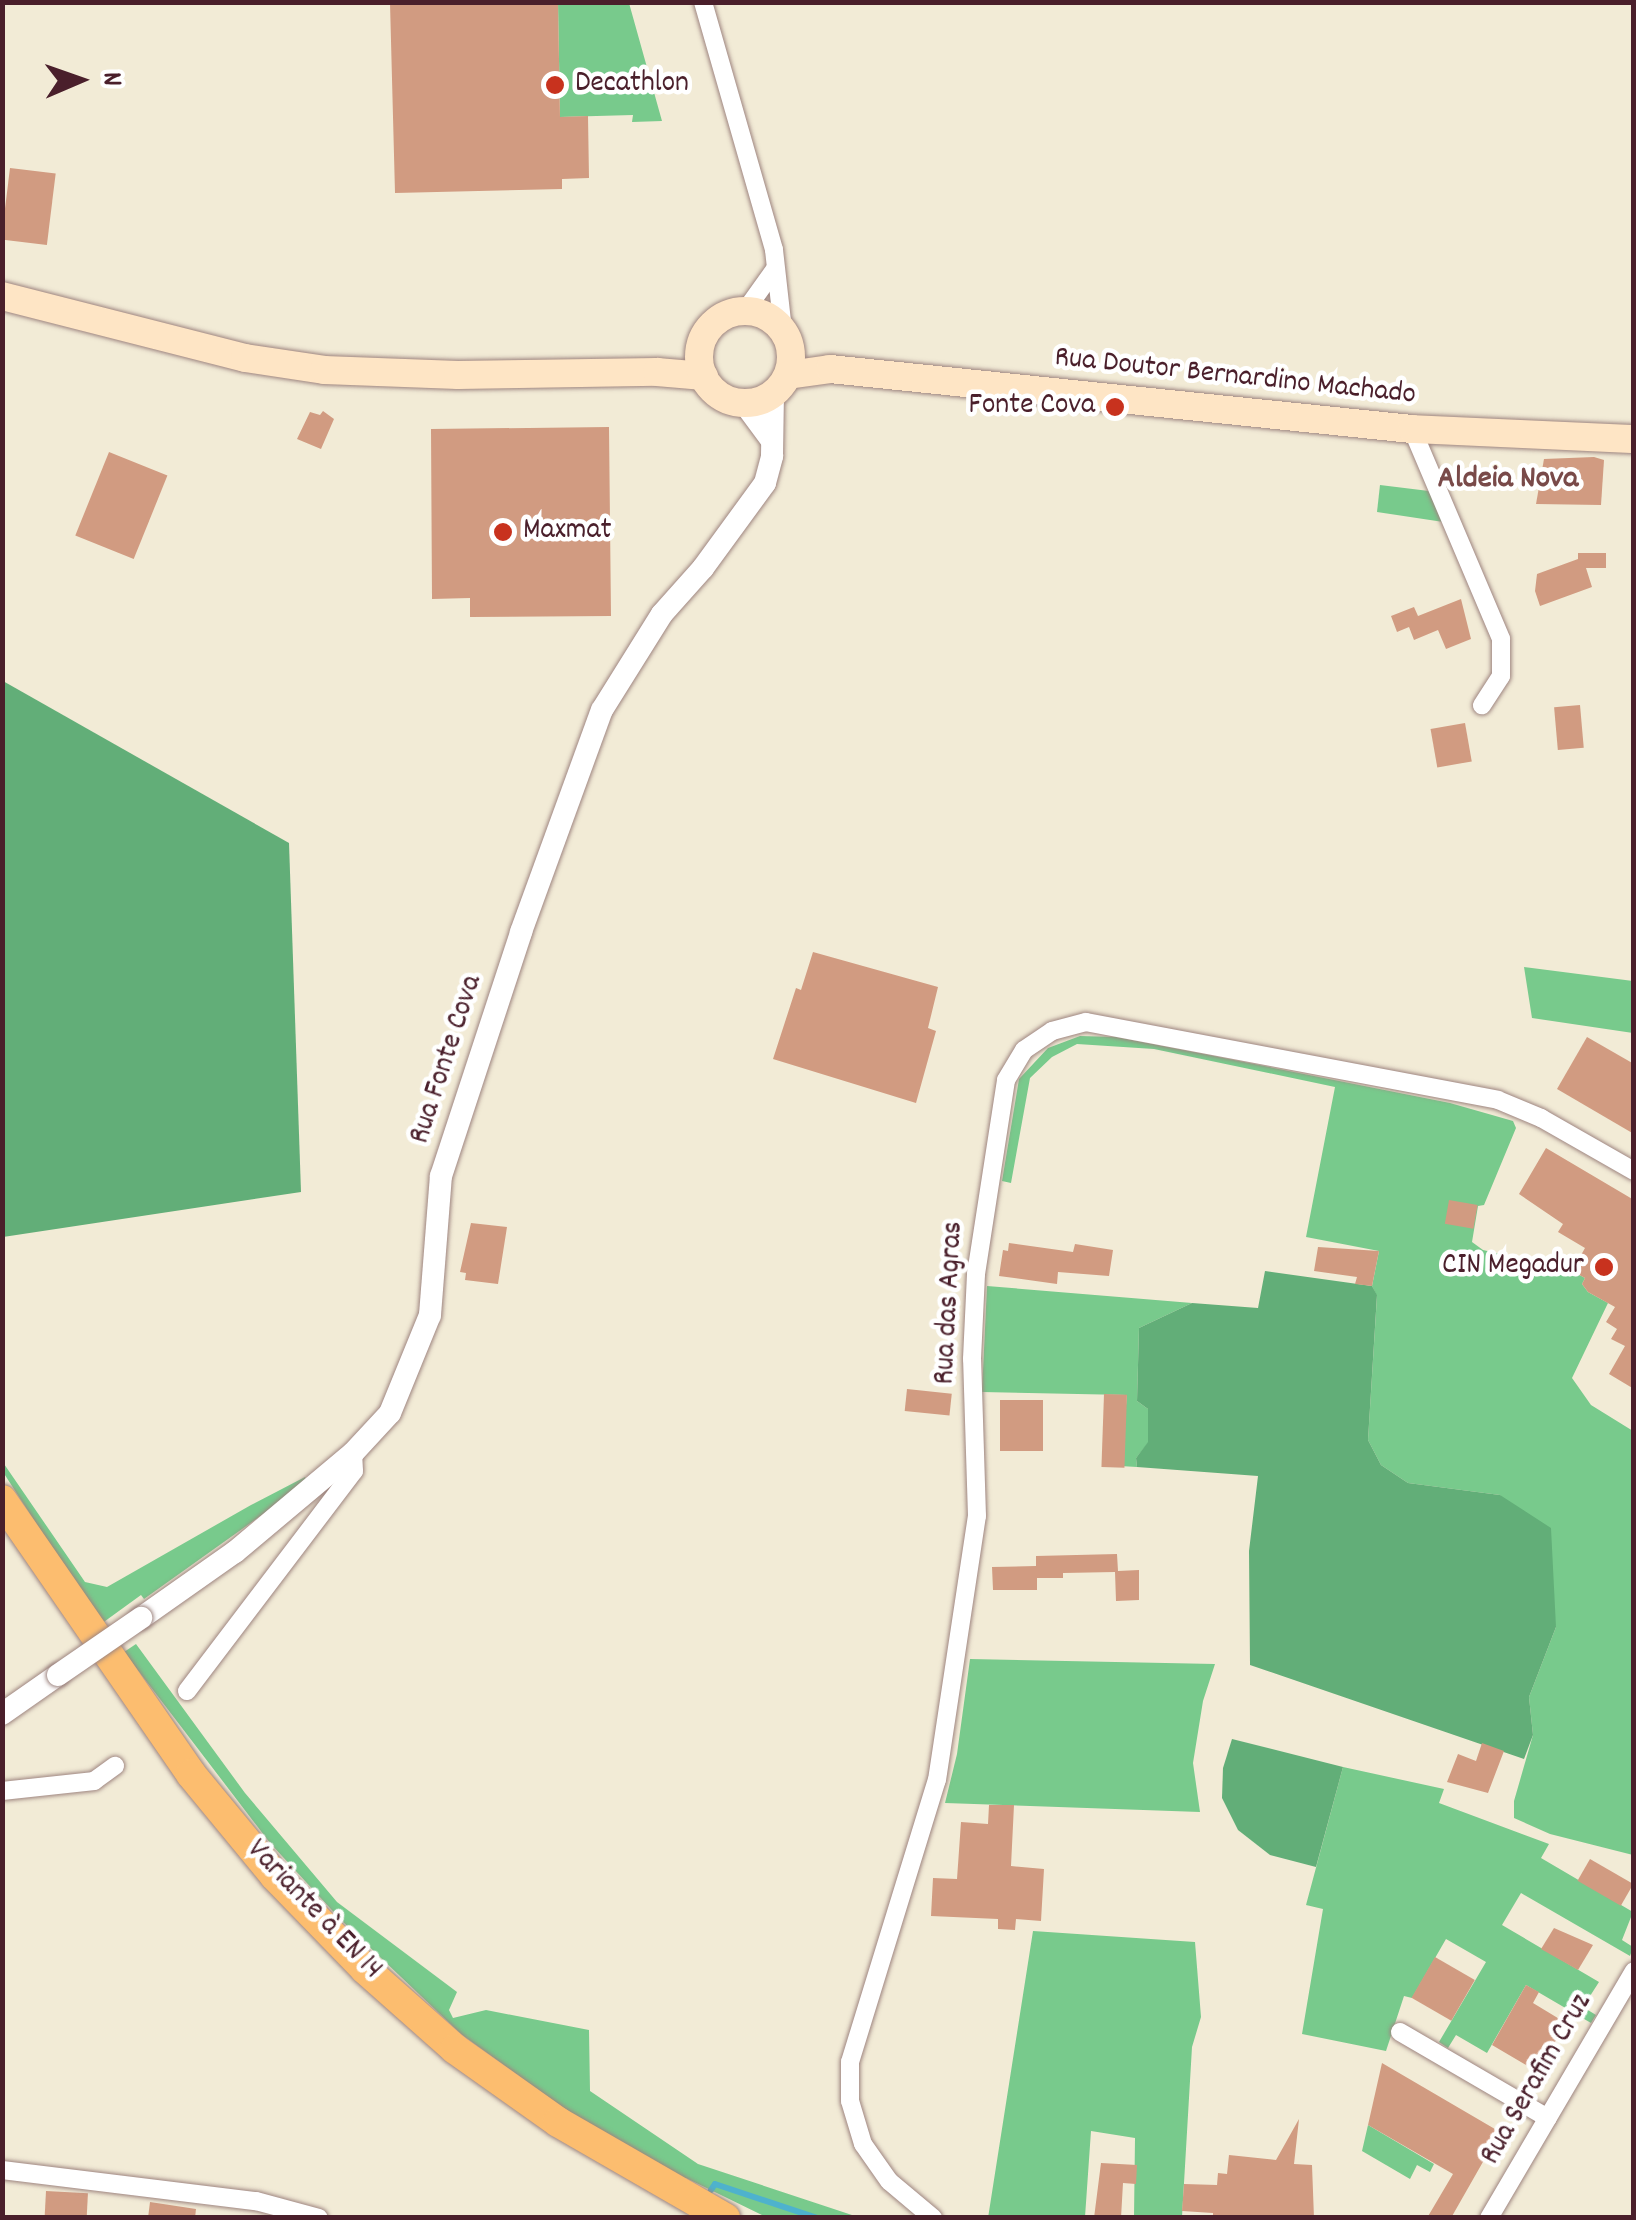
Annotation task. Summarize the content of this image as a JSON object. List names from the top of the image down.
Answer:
{
  "streets": {
    "main road": ["Rua Doutor Bernardino Machado", "Variante à EN 14"],
    "street": ["Rua Fonte Cova", "Rua das Agras", "Rua Serafim Cruz"]
  },
  "crossings": [
    ["Rua Doutor Bernardino Machado", "Rua Fonte Cova"]
  ],
  "districts": ["Aldeia Nova"],
  "places": [
    "Decathlon",
    "Fonte Cova",
    "Maxmat",
    "CIN Megadur"
  ],
  "north": "right"
}
